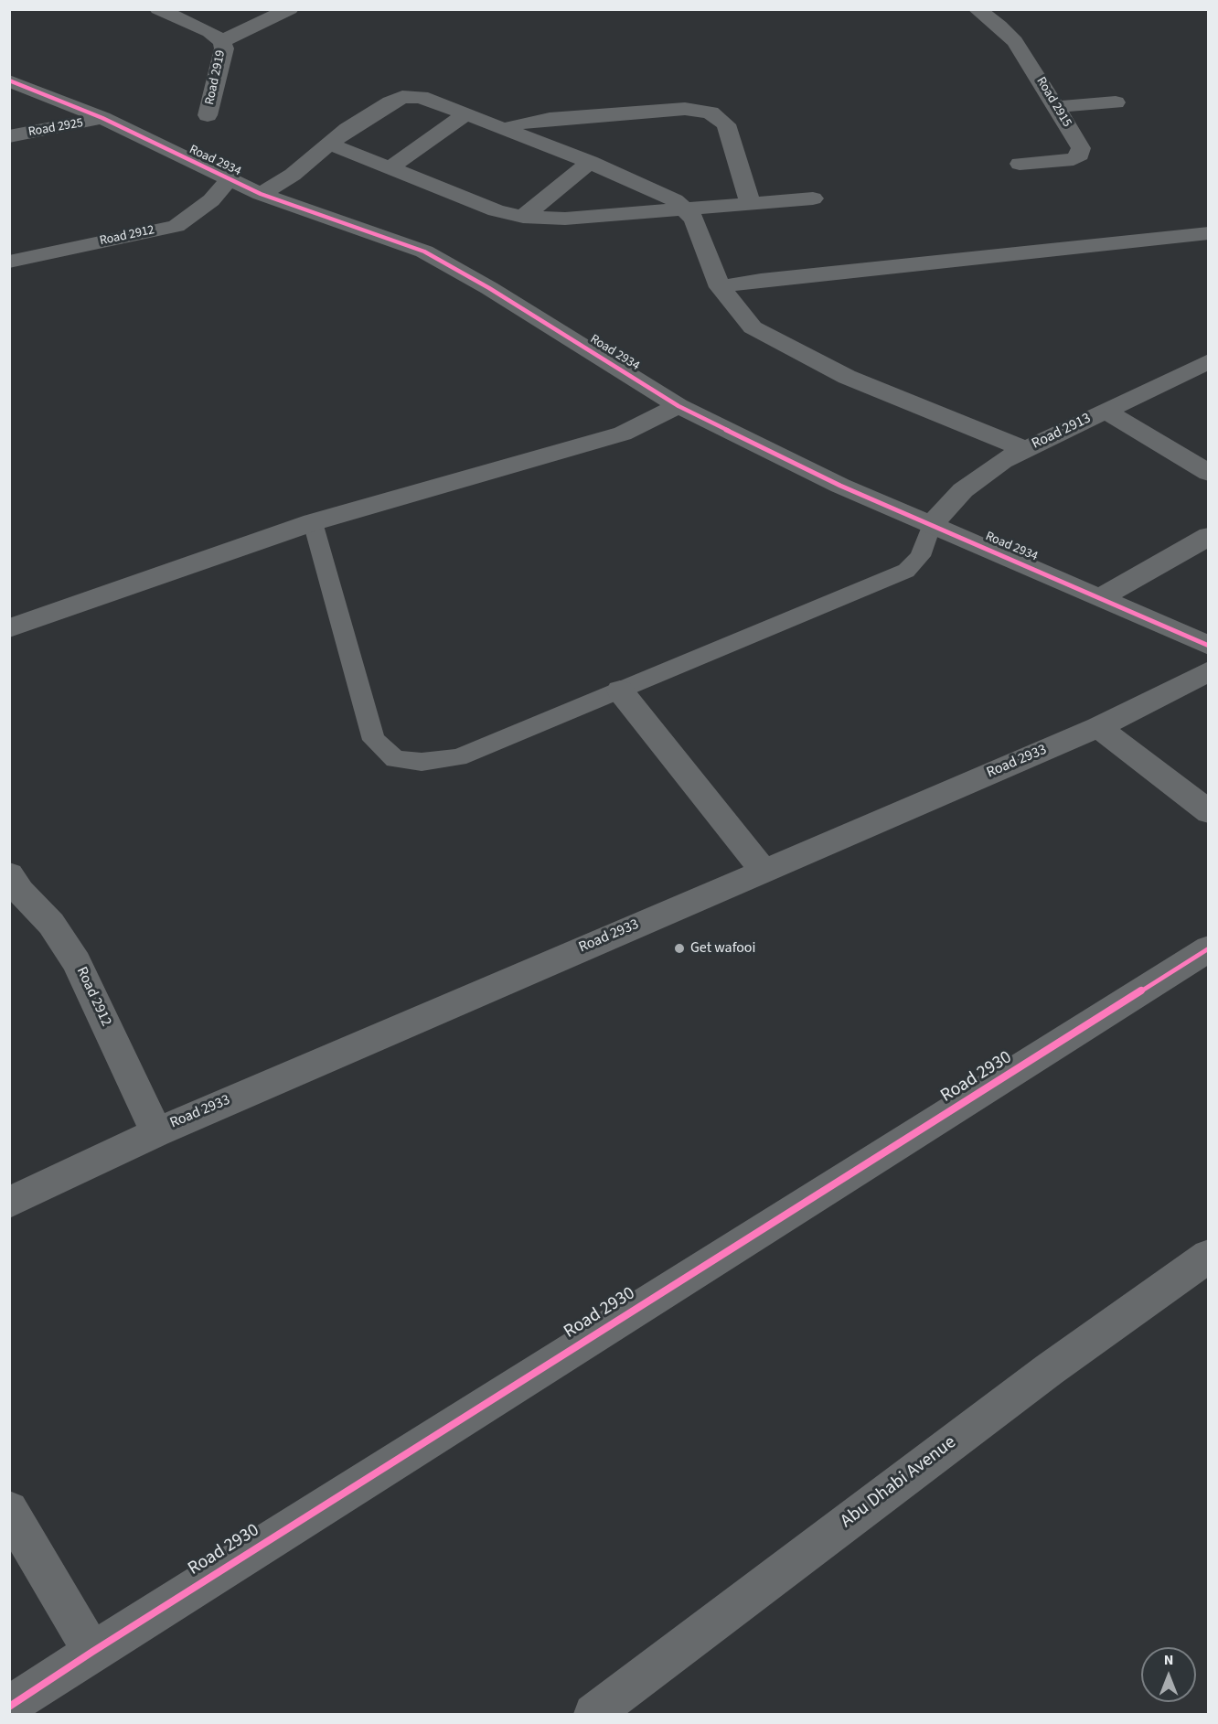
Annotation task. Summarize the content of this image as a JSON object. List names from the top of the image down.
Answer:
{
  "streets": {
    "street": [
      "Road 2919",
      "Road 2915",
      "Road 2925",
      "Road 2934",
      "Road 2912",
      "Road 2913",
      "Road 2933",
      "Road 2930",
      "Abu Dhabi Avenue"
    ]
  },
  "crossings": [
    ["Road 2925", "Road 2934"],
    ["Road 2934", "Road 2912"],
    ["Road 2934", "Road 2913"],
    ["Road 2912", "Road 2933"]
  ],
  "places": ["Get wafooi"],
  "north": "top"
}
